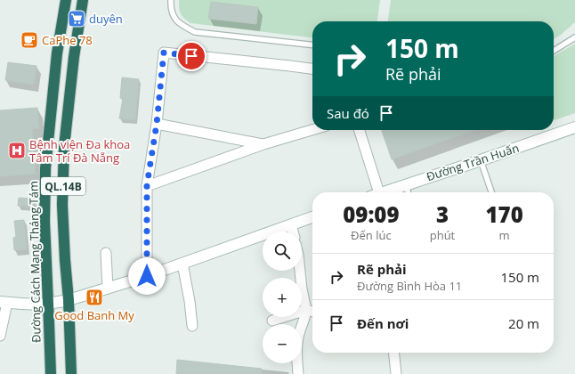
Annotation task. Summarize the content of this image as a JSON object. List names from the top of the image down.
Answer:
{
  "streets": {
    "highway": ["QL.14B", "Đường Cách Mạng Tháng Tám"],
    "street": ["Đường Trần Huấn"]
  },
  "places": {
    "supermarket": ["duyên"],
    "cafe": ["CaPhe 78"],
    "hospital": ["Bệnh viện Đa khoa Tâm Trí Đà Nẵng"],
    "restaurant": ["Good Banh My"]
  },
  "page": {
    "turn": ["150 m", "Rẽ phải"],
    "then": "Sau đó",
    "eta": [
      "09:09",
      "Đến lúc",
      "3",
      "phút",
      "170",
      "m"
    ],
    "map_buttons": ["+", "−"],
    "list": [
      {
        "name": "Rẽ phải",
        "note": "Đường Bình Hòa 11",
        "value": "150 m"
      },
      {
        "name": "Đến nơi",
        "value": "20 m"
      }
    ]
  }
}
